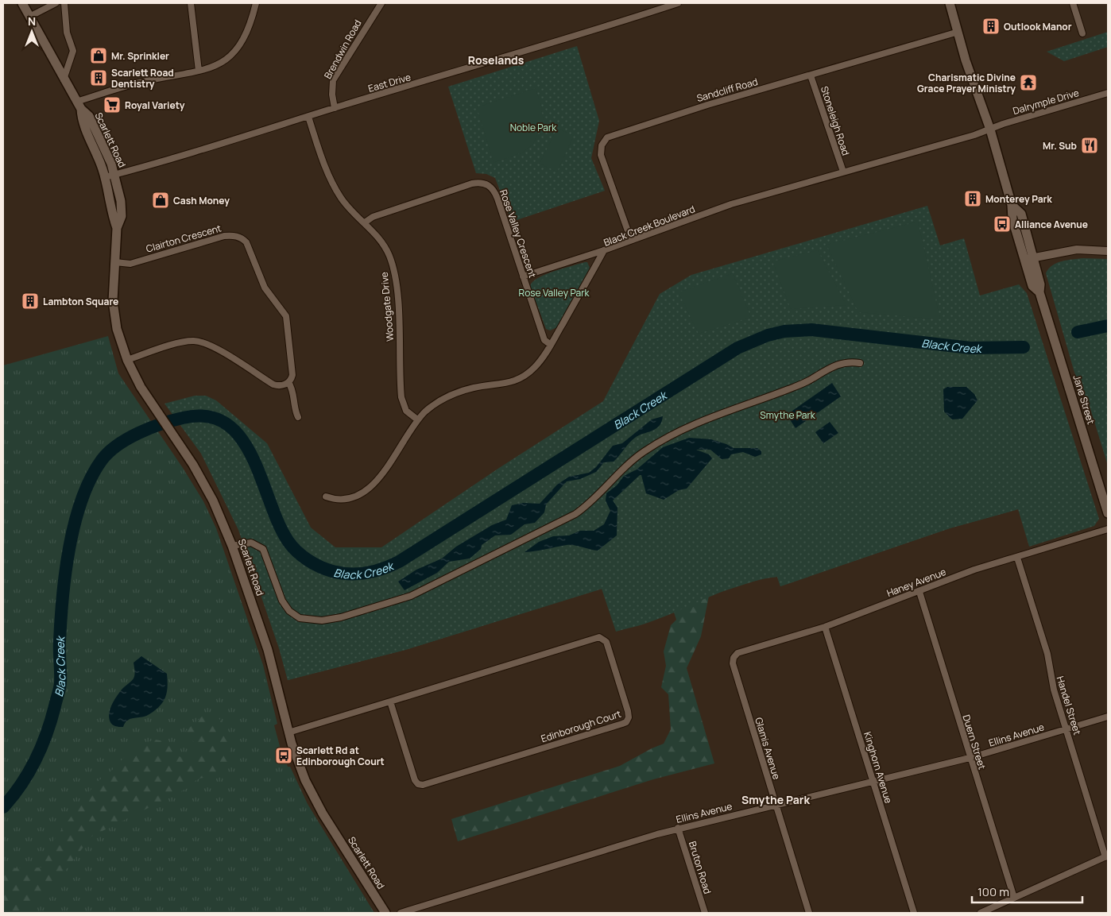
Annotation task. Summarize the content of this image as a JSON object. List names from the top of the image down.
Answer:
{
  "streets": {
    "main road": ["Scarlett Road", "Jane Street"],
    "street": [
      "Brendwin Road",
      "East Drive",
      "Sandcliff Road",
      "Dalrymple Drive",
      "Stoneleigh Road",
      "Black Creek Boulevard",
      "Rose Valley Crescent",
      "Clairton Crescent",
      "Woodgate Drive",
      "Haney Avenue",
      "Handel Street",
      "Edinborough Court",
      "Ellins Avenue",
      "Duern Street",
      "Glamis Avenue",
      "Kinghorn Avenue",
      "Bruton Road"
    ]
  },
  "crossings": [
    ["Brendwin Road", "East Drive"],
    ["East Drive", "Scarlett Road"],
    ["East Drive", "Woodgate Drive"],
    ["Sandcliff Road", "Stoneleigh Road"],
    ["Sandcliff Road", "Black Creek Boulevard"],
    ["Sandcliff Road", "Jane Street"],
    ["Dalrymple Drive", "Black Creek Boulevard"],
    ["Dalrymple Drive", "Jane Street"],
    ["Stoneleigh Road", "Black Creek Boulevard"],
    ["Scarlett Road", "Clairton Crescent"],
    ["Scarlett Road", "Edinborough Court"],
    ["Black Creek Boulevard", "Rose Valley Crescent"],
    ["Black Creek Boulevard", "Woodgate Drive"],
    ["Black Creek Boulevard", "Jane Street"],
    ["Rose Valley Crescent", "Woodgate Drive"],
    ["Haney Avenue", "Handel Street"],
    ["Haney Avenue", "Duern Street"],
    ["Haney Avenue", "Glamis Avenue"],
    ["Haney Avenue", "Kinghorn Avenue"],
    ["Handel Street", "Ellins Avenue"],
    ["Ellins Avenue", "Duern Street"],
    ["Ellins Avenue", "Glamis Avenue"],
    ["Ellins Avenue", "Kinghorn Avenue"],
    ["Ellins Avenue", "Bruton Road"]
  ],
  "districts": ["Roselands", "Smythe Park"],
  "water": ["Black Creek"],
  "parks": ["Noble Park", "Rose Valley Park", "Smythe Park"],
  "places": {
    "building": [
      "Outlook Manor",
      "Scarlett Road Dentistry",
      "Monterey Park",
      "Lambton Square"
    ],
    "shop": ["Mr. Sprinkler", "Cash Money"],
    "temple": ["Charismatic Divine Grace Prayer Ministry"],
    "supermarket": ["Royal Variety"],
    "restaurant": ["Mr. Sub"],
    "bus stop": ["Alliance Avenue", "Scarlett Rd at Edinborough Court"]
  },
  "scale_bar": "100 m",
  "north": "top"
}
